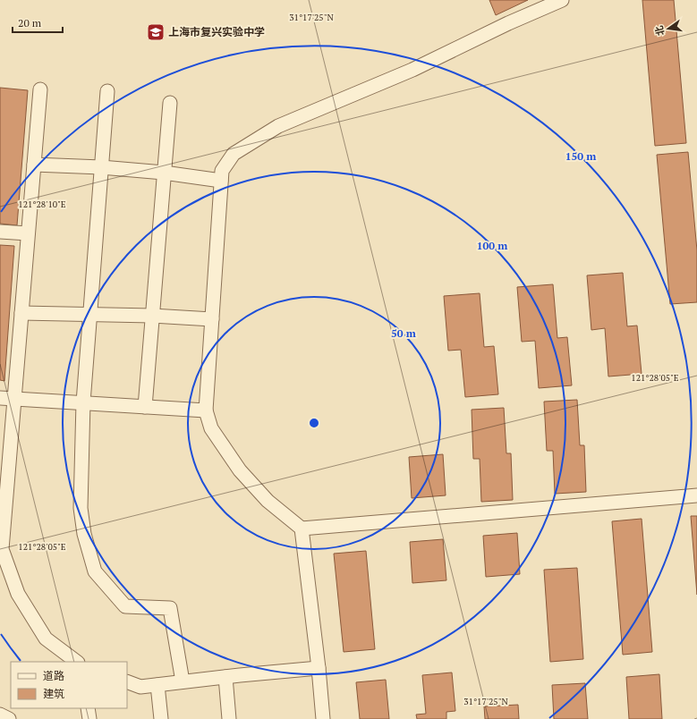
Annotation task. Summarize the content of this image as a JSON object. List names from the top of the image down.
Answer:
{
  "places": {
    "school or university": ["上海市复兴实验中学"]
  },
  "legend": ["道路", "建筑"],
  "scale_bar": "20 m",
  "north": "left",
  "coordinates": ["31°17'25\"N", "121°28'10\"E", "121°28'05\"E"],
  "rings": ["150 m", "100 m", "50 m"]
}
